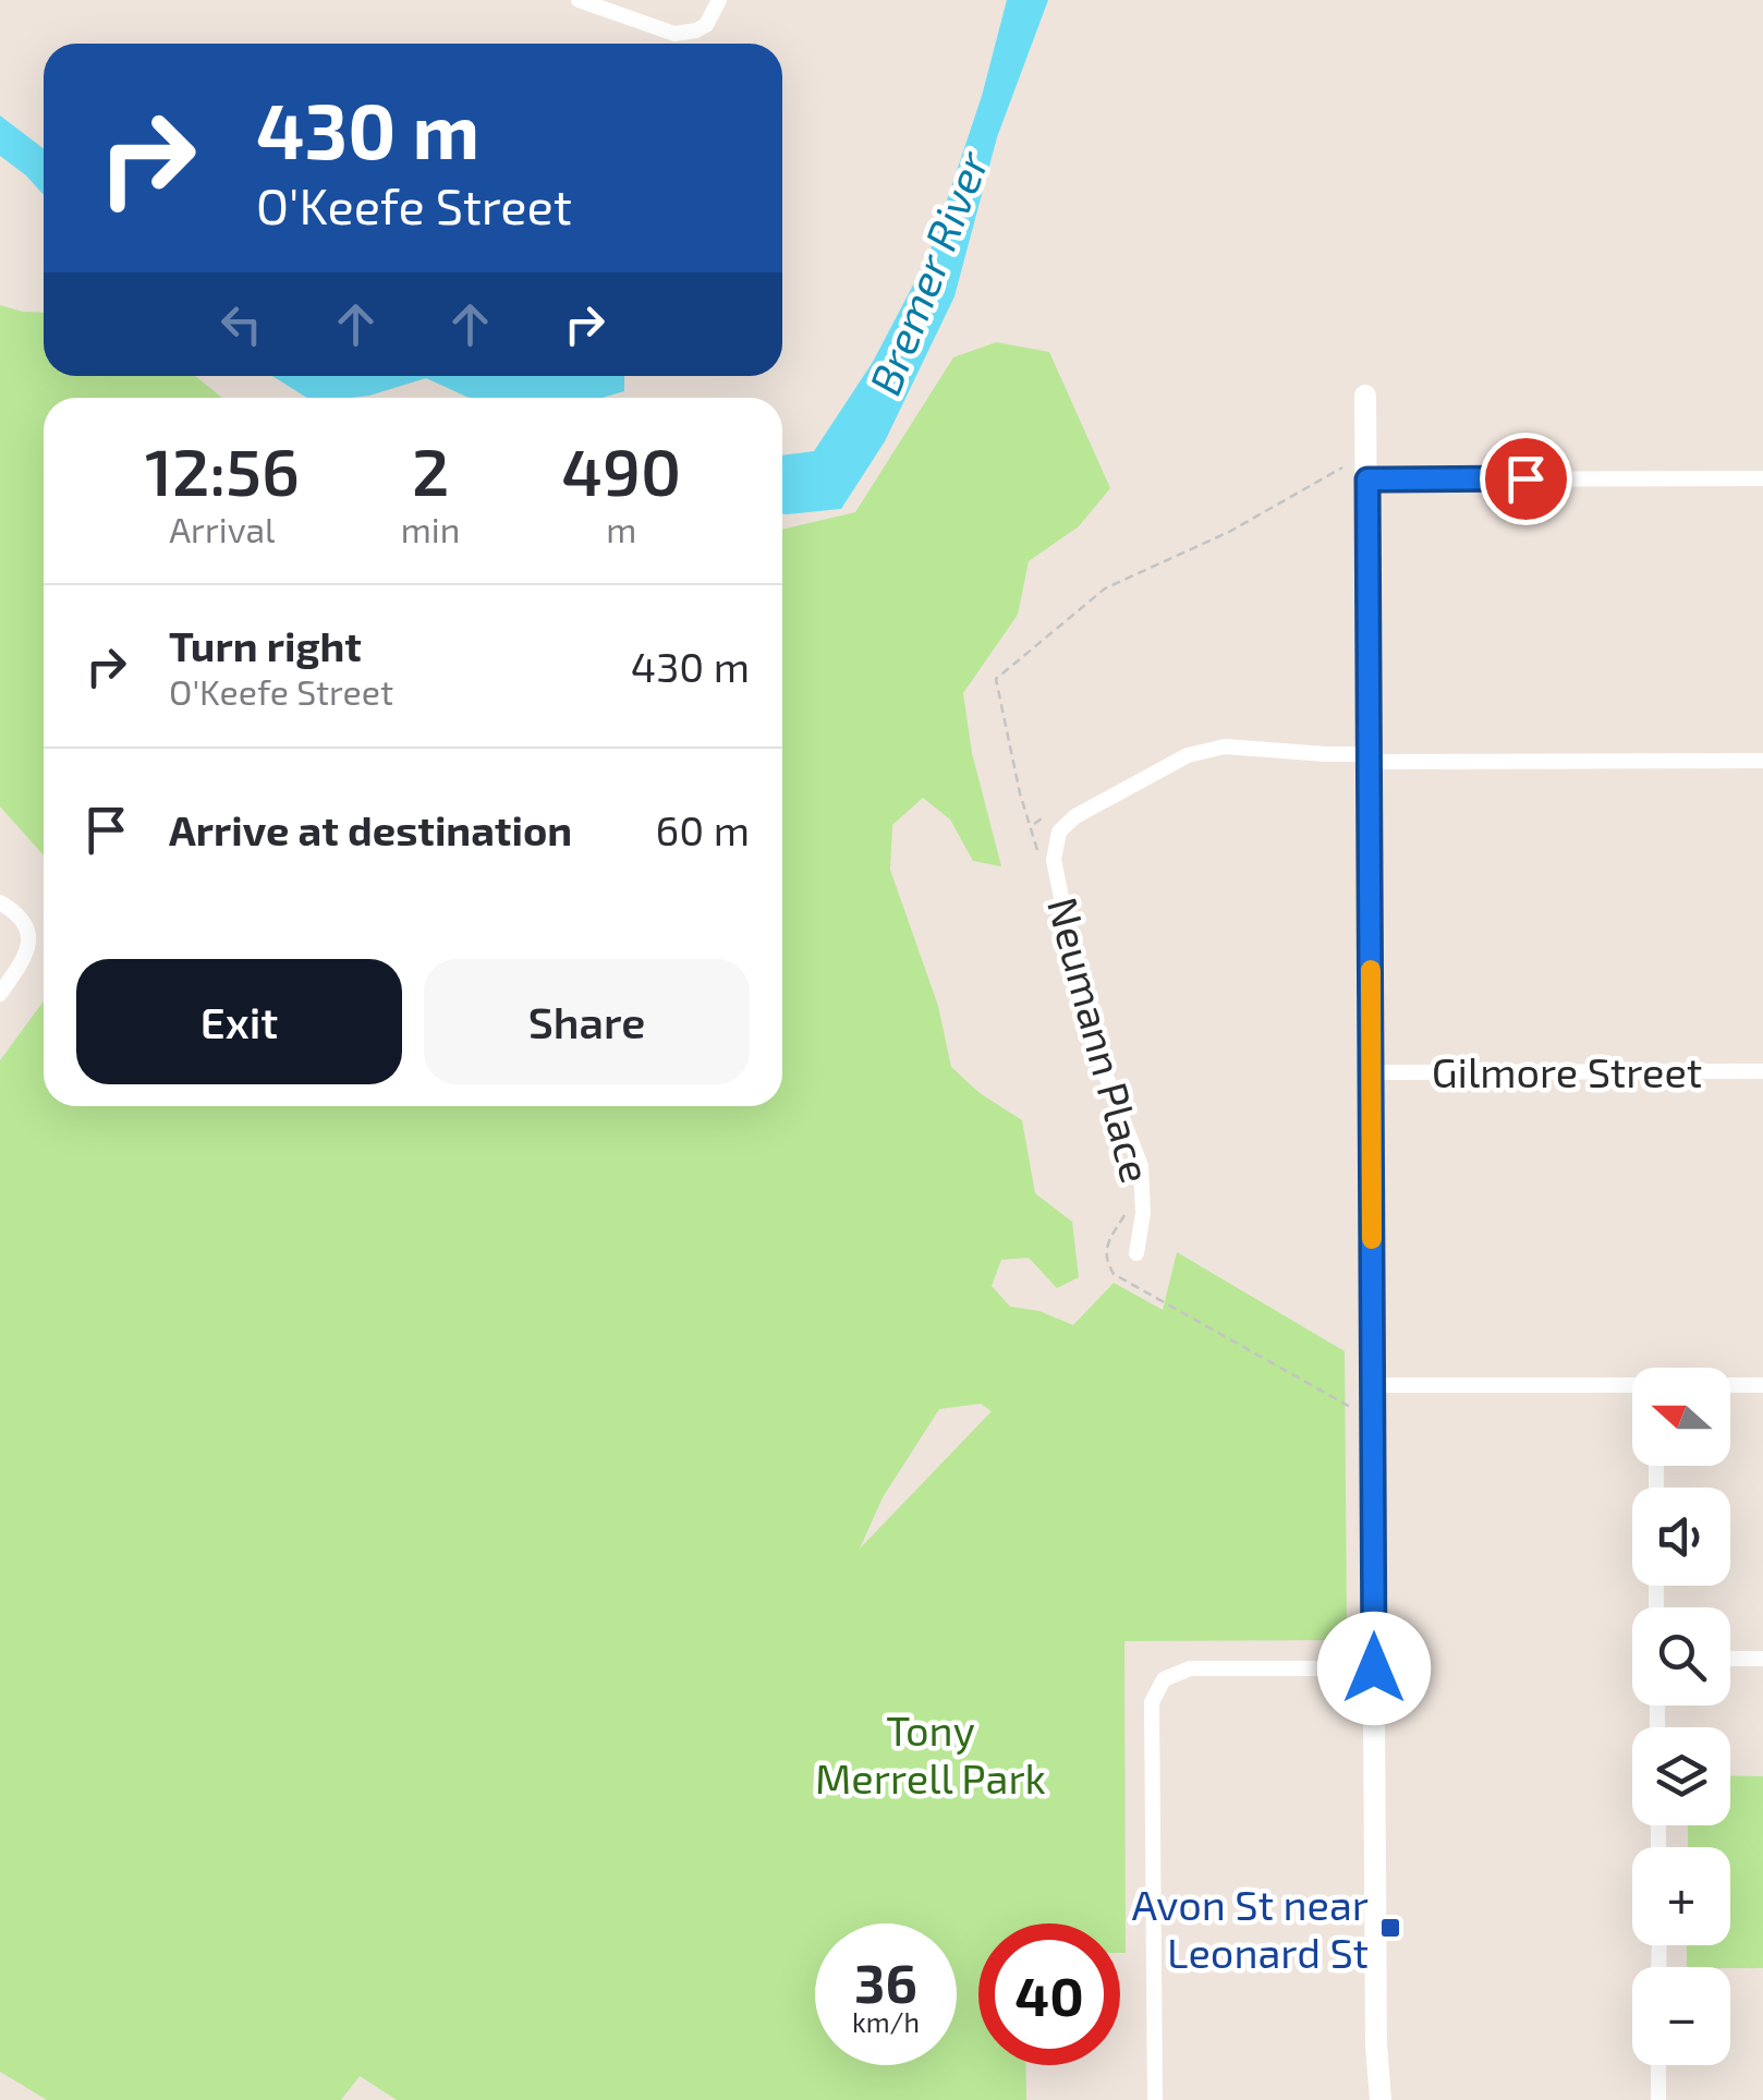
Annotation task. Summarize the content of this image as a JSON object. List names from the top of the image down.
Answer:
{
  "streets": {
    "street": ["Neumann Place", "Gilmore Street"]
  },
  "water": ["Bremer River"],
  "parks": ["Tony Merrell Park"],
  "places": {
    "transit": ["Avon St near Leonard St"]
  },
  "north": "left",
  "page": {
    "turn": ["430 m", "O'Keefe Street"],
    "eta": [
      "12:56",
      "Arrival",
      "2",
      "min",
      "490",
      "m"
    ],
    "list": [
      {
        "name": "Turn right",
        "note": "O'Keefe Street",
        "value": "430 m"
      },
      {
        "name": "Arrive at destination",
        "value": "60 m"
      }
    ],
    "buttons": ["Exit", "Share"],
    "map_buttons": ["+", "−"],
    "speed": "36 km/h",
    "limit": "40"
  }
}
